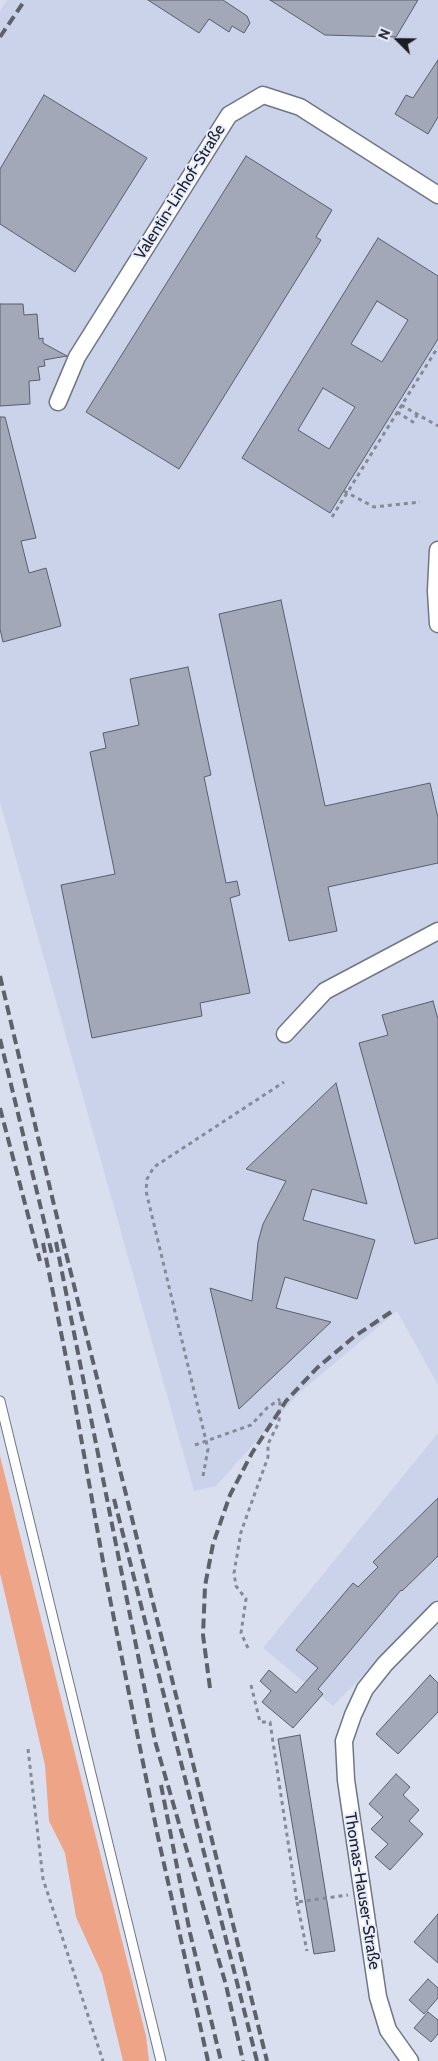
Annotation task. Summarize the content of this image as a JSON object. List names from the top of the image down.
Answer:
{
  "streets": {
    "street": ["Valentin-Linhof-Straße", "Thomas-Hauser-Straße"]
  },
  "north": "top left"
}
